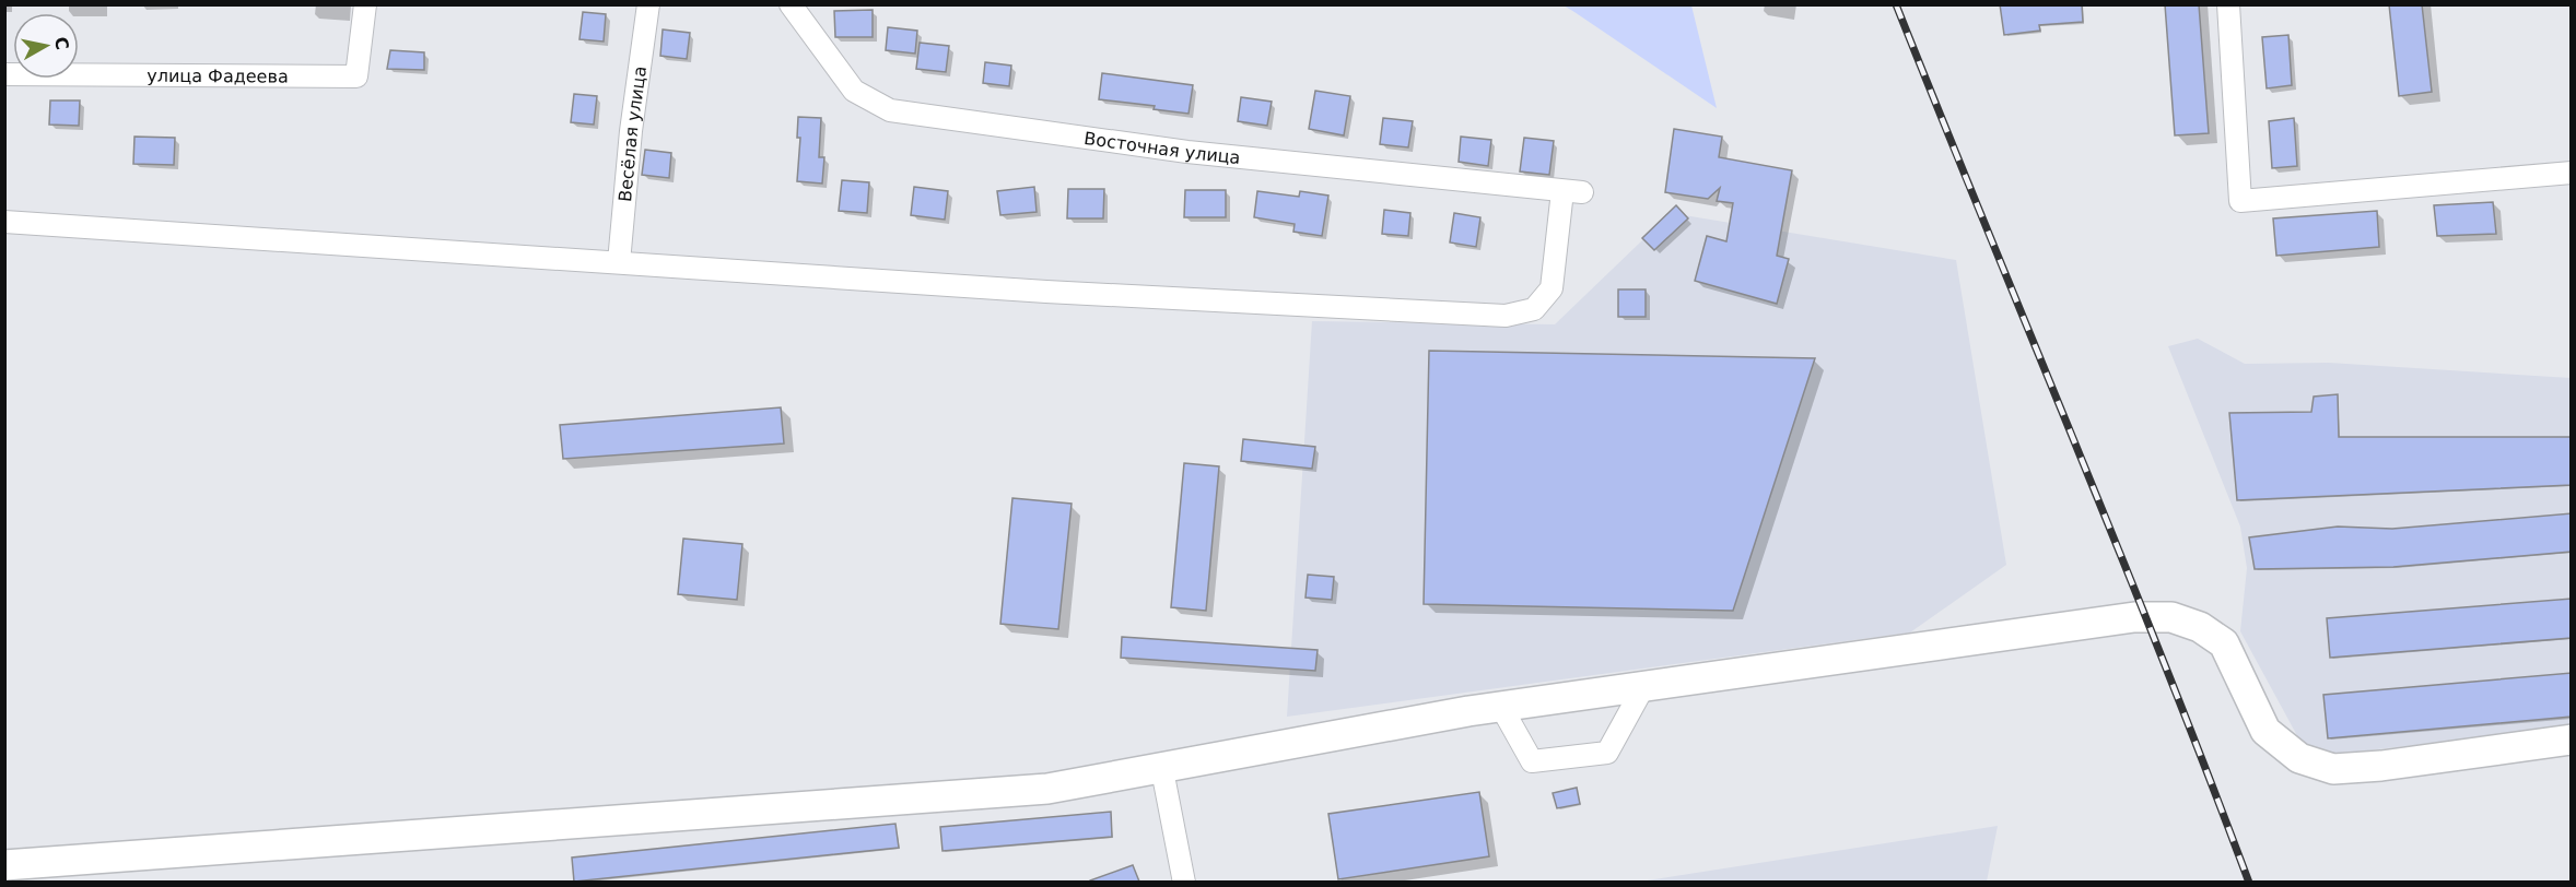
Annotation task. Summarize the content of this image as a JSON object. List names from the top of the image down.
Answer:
{
  "streets": {
    "street": ["улица Фадеева", "Весёлая улица", "Восточная улица"]
  },
  "crossings": [
    ["Весёлая улица", "Восточная улица"]
  ],
  "north": "right"
}
